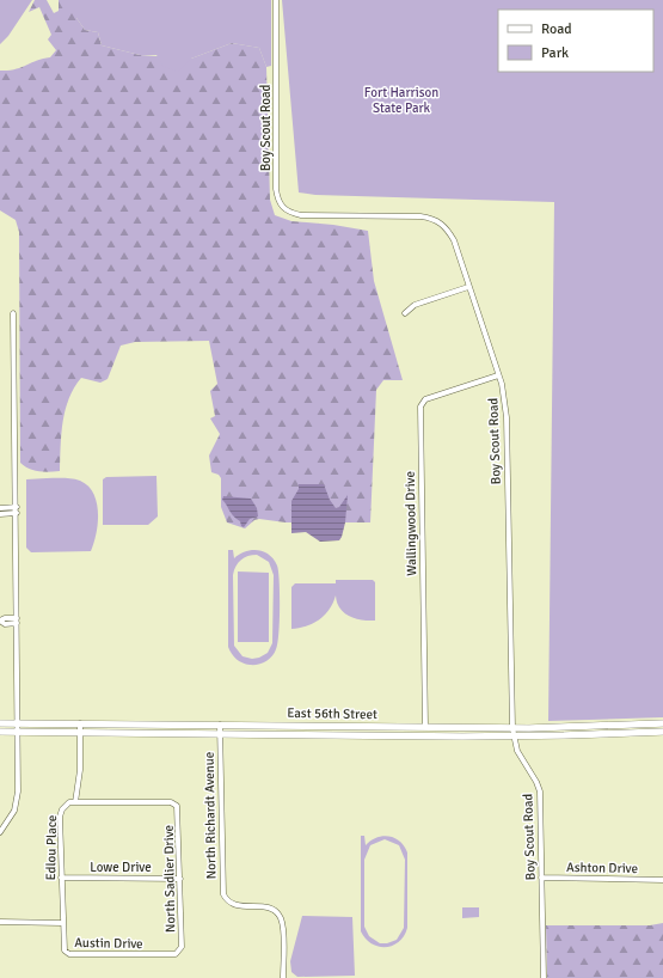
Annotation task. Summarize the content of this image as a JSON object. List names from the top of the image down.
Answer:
{
  "streets": {
    "main road": ["East 56th Street"],
    "street": [
      "Boy Scout Road",
      "Wallingwood Drive",
      "North Richardt Avenue",
      "Edlou Place",
      "Lowe Drive",
      "Ashton Drive",
      "North Sadlier Drive",
      "Austin Drive"
    ]
  },
  "crossings": [
    ["Boy Scout Road", "Wallingwood Drive"],
    ["Boy Scout Road", "East 56th Street"],
    ["Boy Scout Road", "Ashton Drive"],
    ["Wallingwood Drive", "East 56th Street"],
    ["East 56th Street", "North Richardt Avenue"],
    ["Edlou Place", "Lowe Drive"],
    ["Edlou Place", "North Sadlier Drive"],
    ["Edlou Place", "Austin Drive"],
    ["Lowe Drive", "North Sadlier Drive"],
    ["North Sadlier Drive", "Austin Drive"]
  ],
  "parks": ["Fort Harrison State Park"],
  "legend": ["Road", "Park"]
}
